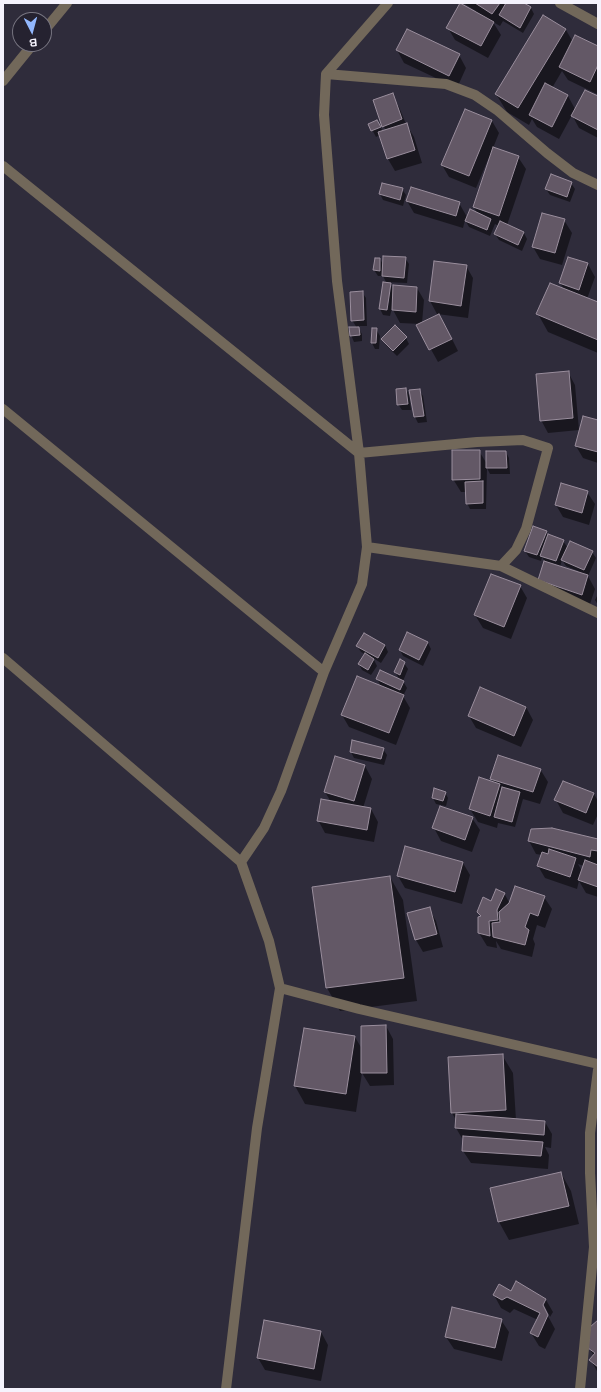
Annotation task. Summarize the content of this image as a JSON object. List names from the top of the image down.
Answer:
{
  "north": "bottom"
}
